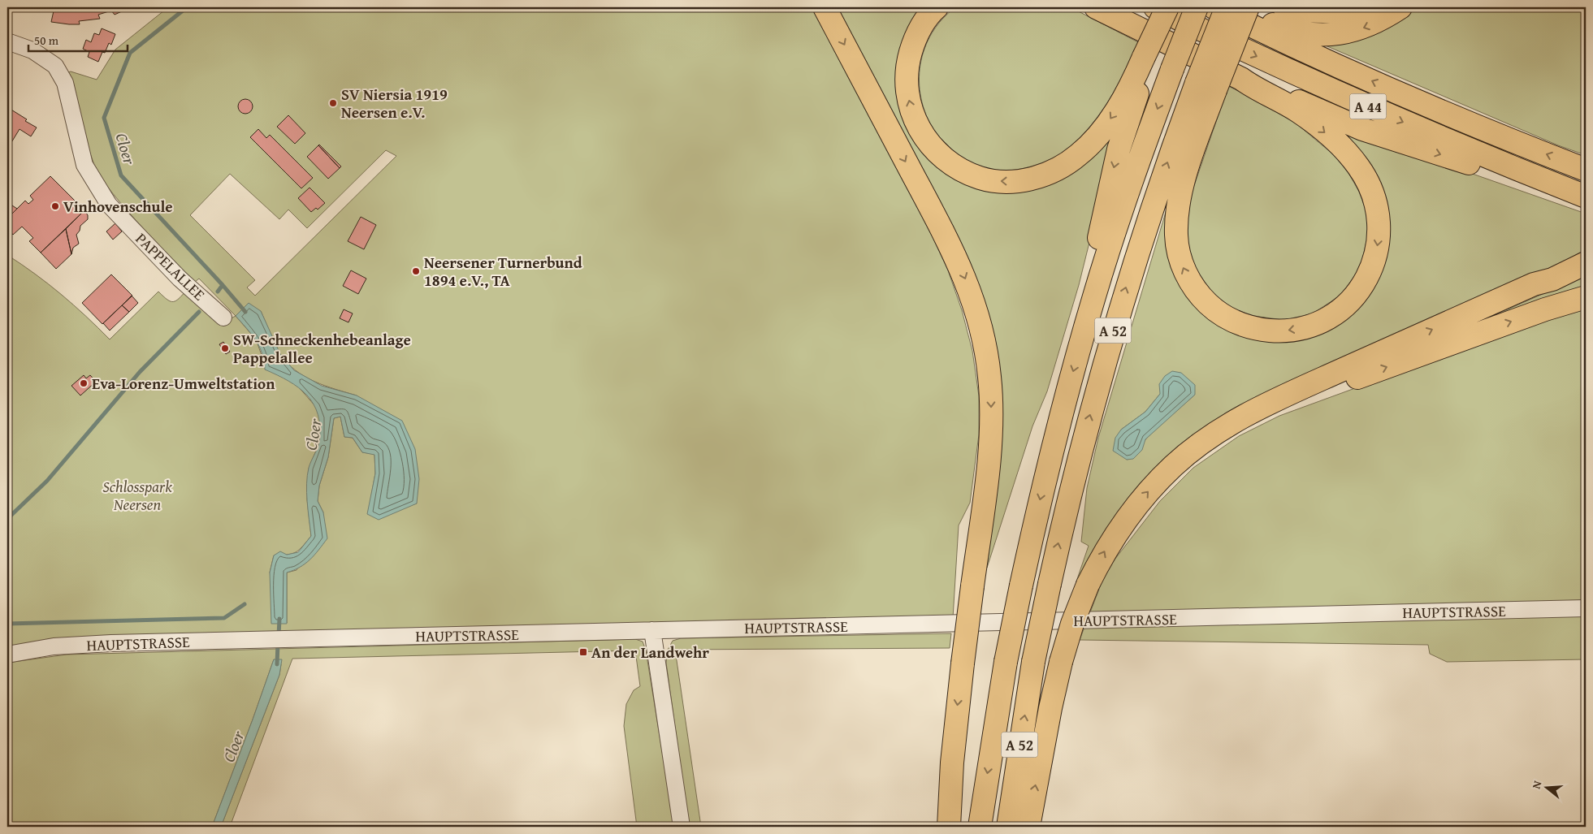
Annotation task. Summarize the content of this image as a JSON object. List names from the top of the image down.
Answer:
{
  "streets": {
    "highway": ["A 44", "A 52"],
    "street": ["PAPPELALLEE", "HAUPTSTRASSE"]
  },
  "water": ["Cloer"],
  "parks": ["Schlosspark Neersen"],
  "places": {
    "other": [
      "SV Niersia 1919 Neersen e.V.",
      "Vinhovenschule",
      "Neersener Turnerbund 1894 e.V., TA",
      "SW-Schneckenhebeanlage Pappelallee",
      "Eva-Lorenz-Umweltstation"
    ],
    "transit": ["An der Landwehr"]
  },
  "scale_bar": "50 m",
  "north": "left"
}
